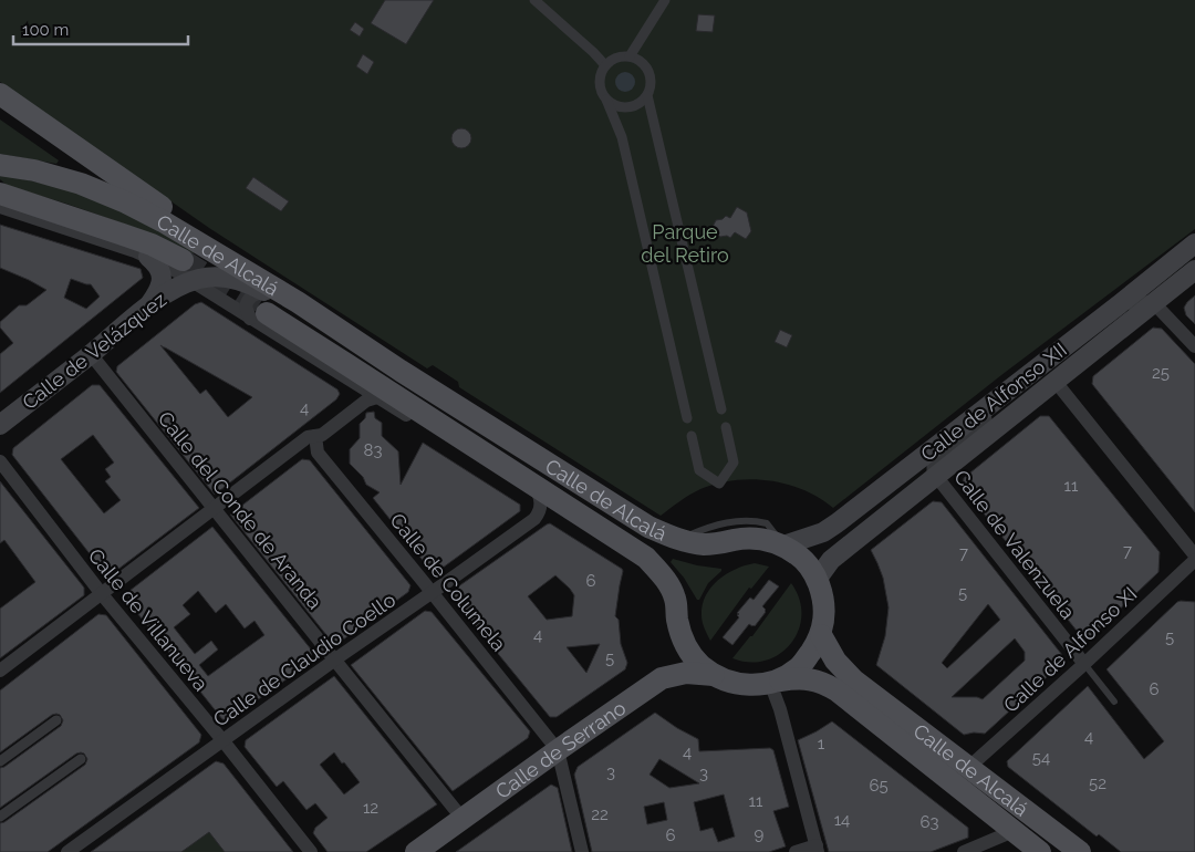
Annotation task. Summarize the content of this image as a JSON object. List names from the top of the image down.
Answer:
{
  "streets": {
    "main road": [
      "Calle de Alcalá",
      "Calle de Velázquez",
      "Calle de Alfonso XII",
      "Calle de Serrano"
    ],
    "street": [
      "Calle del Conde de Aranda",
      "Calle de Valenzuela",
      "Calle de Columela",
      "Calle de Villanueva",
      "Calle de Alfonso XI",
      "Calle de Claudio Coello"
    ]
  },
  "crossings": [
    ["Calle de Alcalá", "Calle de Velázquez"],
    ["Calle de Alcalá", "Calle de Alfonso XII"],
    ["Calle de Alcalá", "Calle de Alfonso XI"],
    ["Calle de Alcalá", "Calle de Claudio Coello"],
    ["Calle de Alcalá", "Calle de Serrano"],
    ["Calle de Velázquez", "Calle del Conde de Aranda"],
    ["Calle de Alfonso XII", "Calle de Valenzuela"],
    ["Calle del Conde de Aranda", "Calle de Claudio Coello"],
    ["Calle del Conde de Aranda", "Calle de Serrano"],
    ["Calle de Valenzuela", "Calle de Alfonso XI"],
    ["Calle de Columela", "Calle de Claudio Coello"],
    ["Calle de Columela", "Calle de Serrano"],
    ["Calle de Villanueva", "Calle de Claudio Coello"]
  ],
  "parks": ["Parque del Retiro"],
  "house_numbers": [
    "25",
    "4",
    "83",
    "11",
    "7",
    "7",
    "6",
    "5",
    "4",
    "5",
    "5",
    "6",
    "4",
    "1",
    "4",
    "54",
    "3",
    "3",
    "52",
    "65",
    "11",
    "12",
    "22",
    "14",
    "63",
    "9",
    "6"
  ],
  "scale_bar": "100 m"
}
